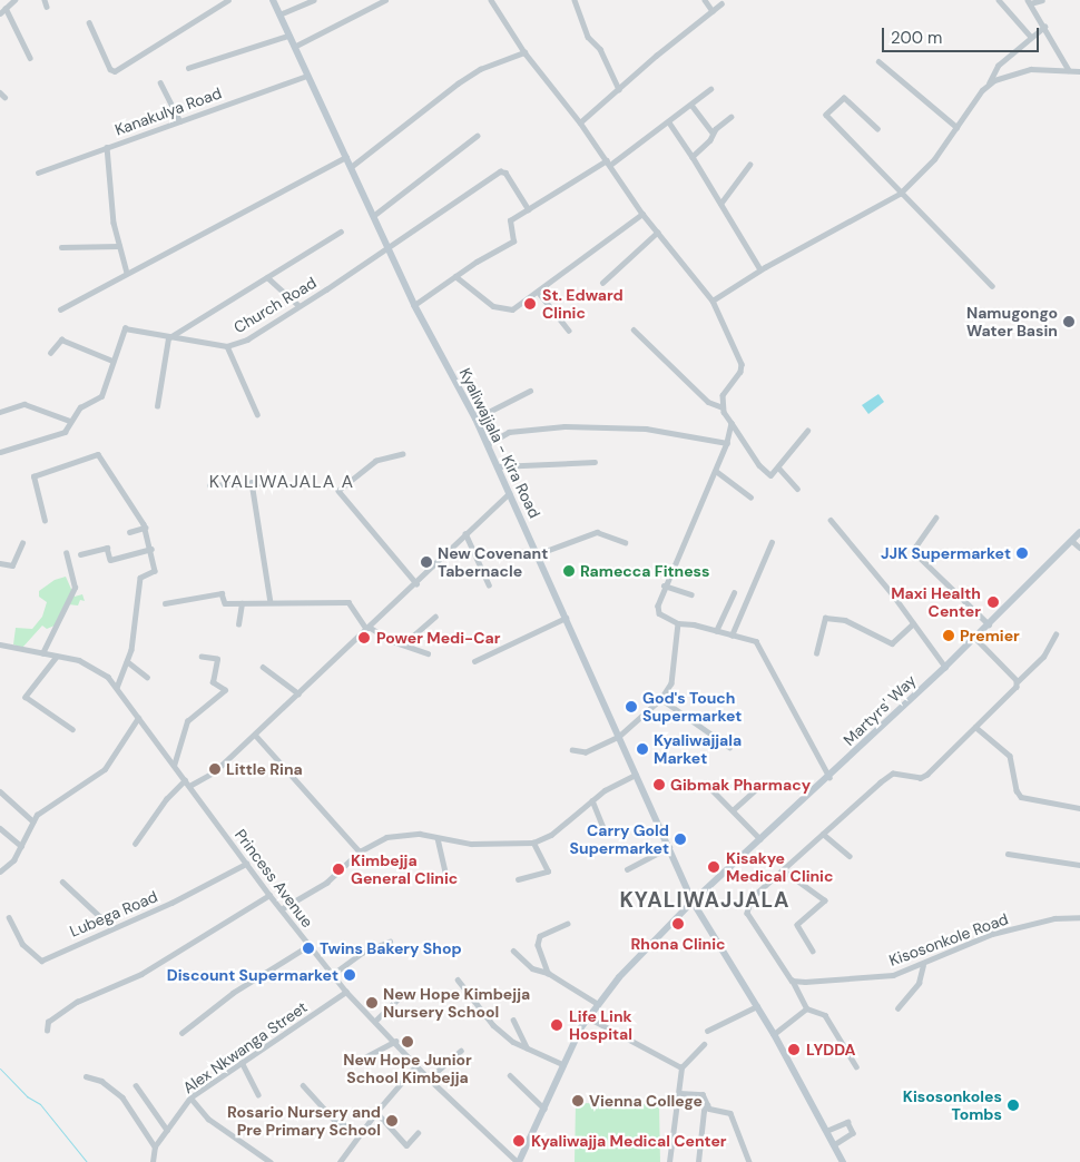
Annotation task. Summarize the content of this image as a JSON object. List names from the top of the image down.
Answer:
{
  "streets": {
    "main road": ["Kyaliwajjala - Kira Road", "Martyrs' Way"],
    "street": [
      "Kanakulya Road",
      "Church Road",
      "Princess Avenue",
      "Lubega Road",
      "Kisosonkole Road",
      "Alex Nkwanga Street"
    ]
  },
  "crossings": [
    ["Kanakulya Road", "Kyaliwajjala - Kira Road"],
    ["Church Road", "Kyaliwajjala - Kira Road"],
    ["Kyaliwajjala - Kira Road", "Martyrs' Way"],
    ["Martyrs' Way", "Princess Avenue"],
    ["Princess Avenue", "Lubega Road"],
    ["Princess Avenue", "Alex Nkwanga Street"]
  ],
  "districts": ["KYALIWAJALA A", "KYALIWAJJALA"],
  "places": [
    "St. Edward Clinic",
    "Namugongo Water Basin",
    "JJK Supermarket",
    "New Covenant Tabernacle",
    "Ramecca Fitness",
    "Maxi Health Center",
    "Premier",
    "Power Medi-Car",
    "God's Touch Supermarket",
    "Kyaliwajjala Market",
    "Little Rina",
    "Gibmak Pharmacy",
    "Carry Gold Supermarket",
    "Kisakye Medical Clinic",
    "Kimbejja General Clinic",
    "Rhona Clinic",
    "Twins Bakery Shop",
    "Discount Supermarket",
    "New Hope Kimbejja Nursery School",
    "Life Link Hospital",
    "New Hope Junior School Kimbejja",
    "LYDDA",
    "Vienna College",
    "Kisosonkoles Tombs",
    "Rosario Nursery and Pre Primary School",
    "Kyaliwajja Medical Center"
  ],
  "scale_bar": "200 m"
}
